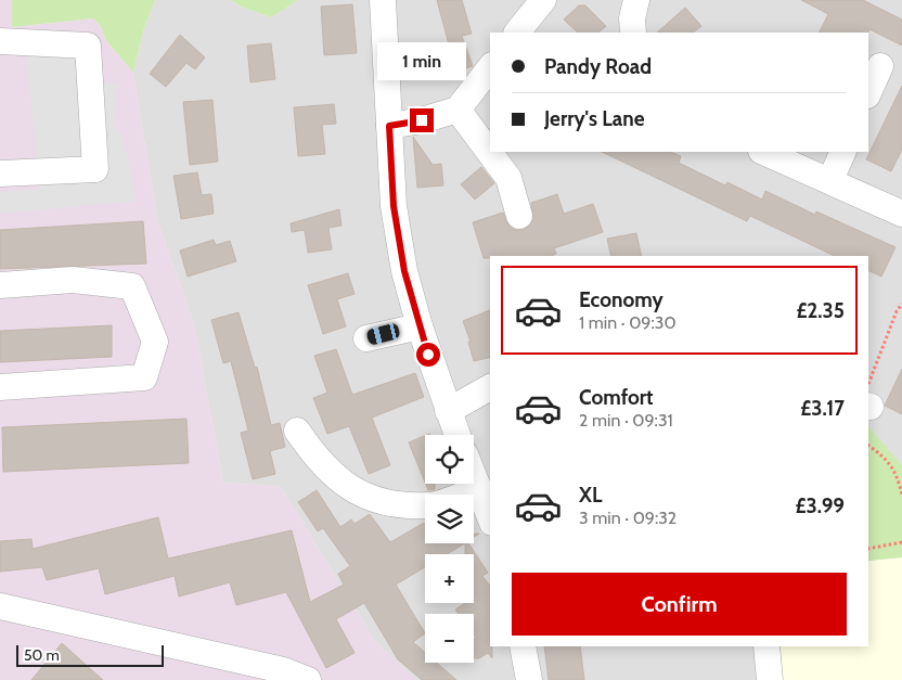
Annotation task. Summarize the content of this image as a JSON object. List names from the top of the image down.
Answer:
{
  "scale_bar": "50 m",
  "page": {
    "banner": ["Pandy Road", "Jerry's Lane"],
    "bubble": "1 min",
    "list": [
      {
        "name": "Economy",
        "note": "1 min · 09:30",
        "value": "£2.35"
      },
      {
        "name": "Comfort",
        "note": "2 min · 09:31",
        "value": "£3.17"
      },
      {
        "name": "XL",
        "note": "3 min · 09:32",
        "value": "£3.99"
      }
    ],
    "map_buttons": ["+", "−"],
    "buttons": "Confirm",
    "scale": "50 m"
  }
}
